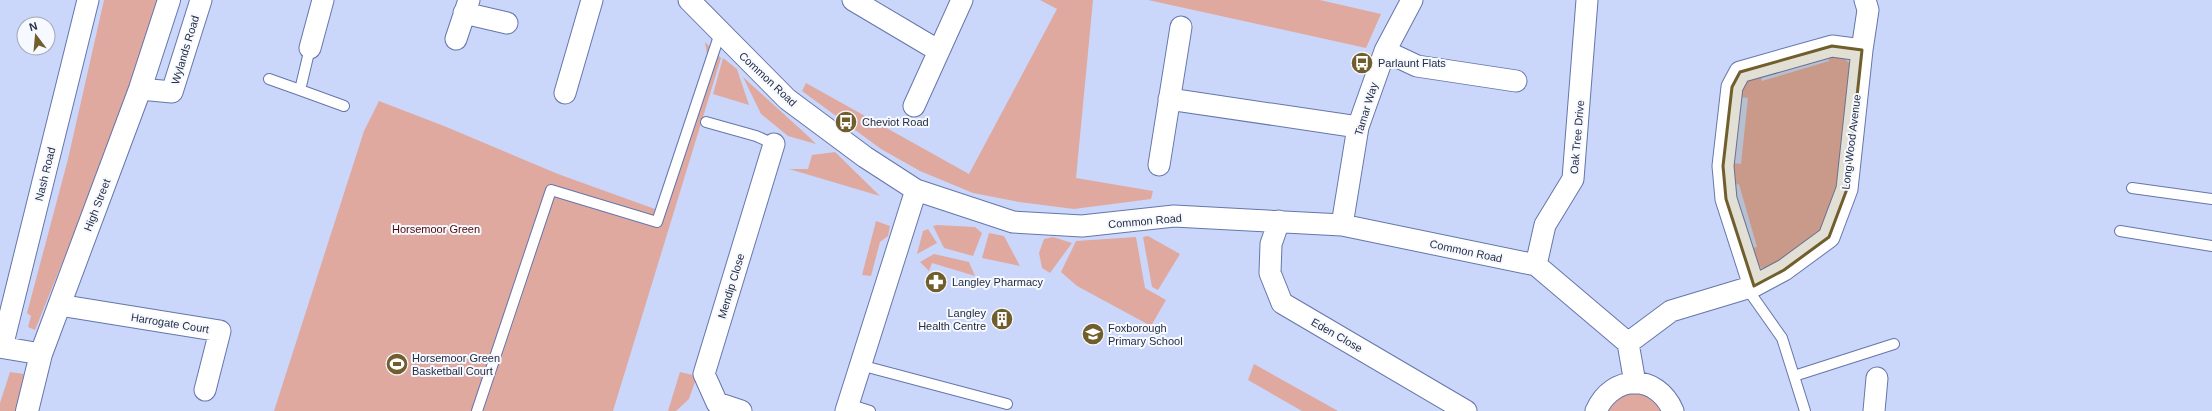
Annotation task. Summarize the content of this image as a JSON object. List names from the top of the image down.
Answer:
{
  "streets": {
    "main road": ["High Street"],
    "street": [
      "Wylands Road",
      "Common Road",
      "Tamar Way",
      "Oak Tree Drive",
      "Long Wood Avenue",
      "Nash Road",
      "Mendip Close",
      "Harrogate Court",
      "Eden Close"
    ]
  },
  "crossings": [
    ["Wylands Road", "High Street"],
    ["Common Road", "Tamar Way"],
    ["Common Road", "Oak Tree Drive"],
    ["Common Road", "Long Wood Avenue"],
    ["Common Road", "Eden Close"],
    ["High Street", "Harrogate Court"]
  ],
  "parks": ["Horsemoor Green"],
  "places": {
    "bus stop": ["Parlaunt Flats", "Cheviot Road"],
    "pharmacy": ["Langley Pharmacy"],
    "building": ["Langley Health Centre"],
    "school or university": ["Foxborough Primary School"],
    "sports": ["Horsemoor Green Basketball Court"]
  },
  "north": "top"
}
